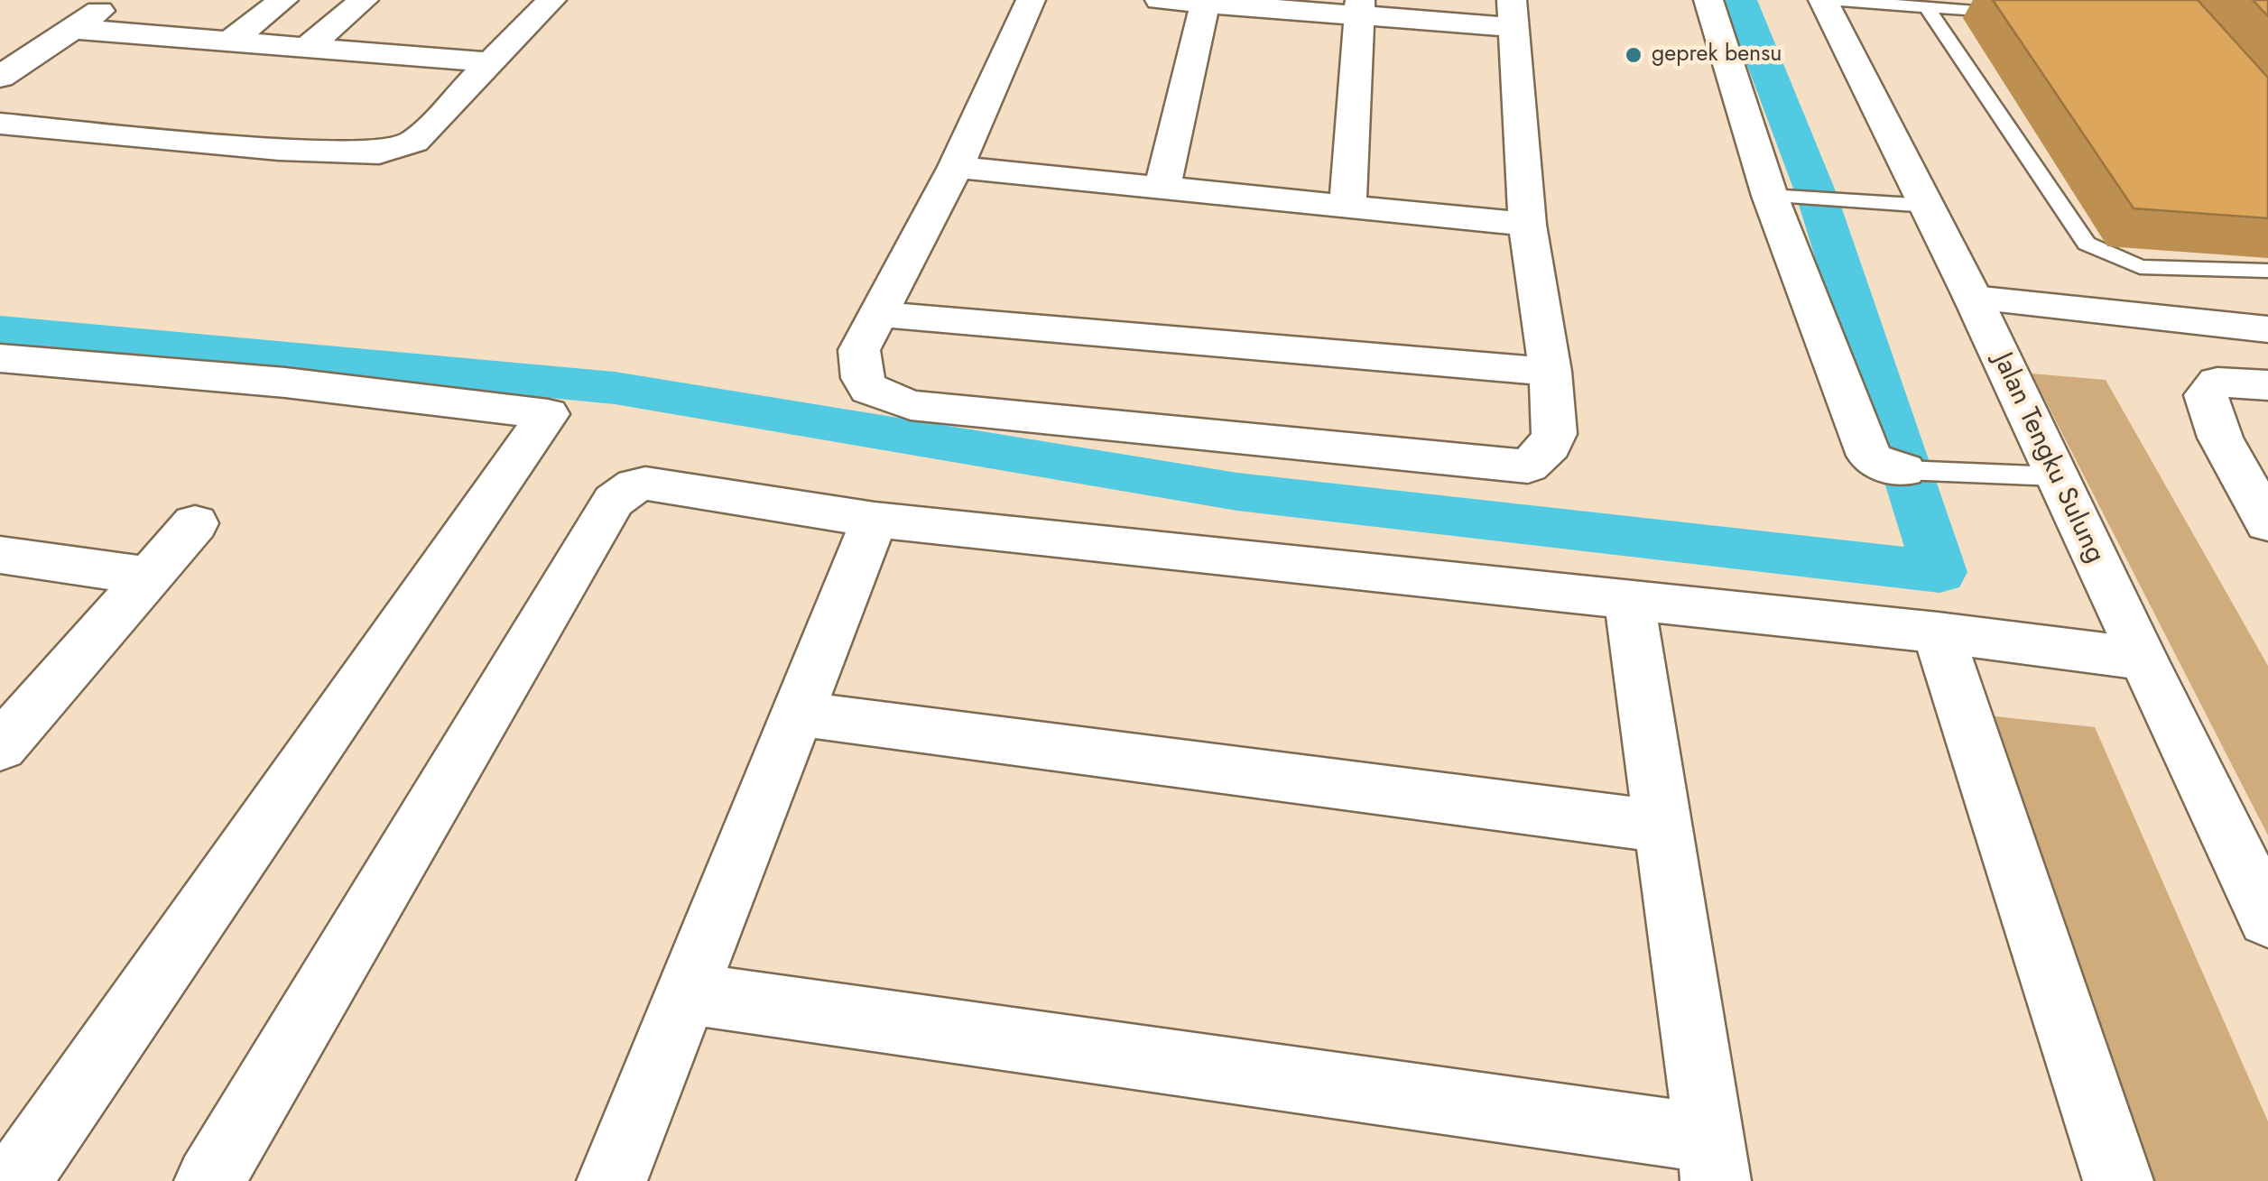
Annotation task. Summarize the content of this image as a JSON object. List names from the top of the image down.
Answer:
{
  "streets": {
    "street": ["Jalan Tengku Sulung"]
  },
  "places": ["geprek bensu"]
}
